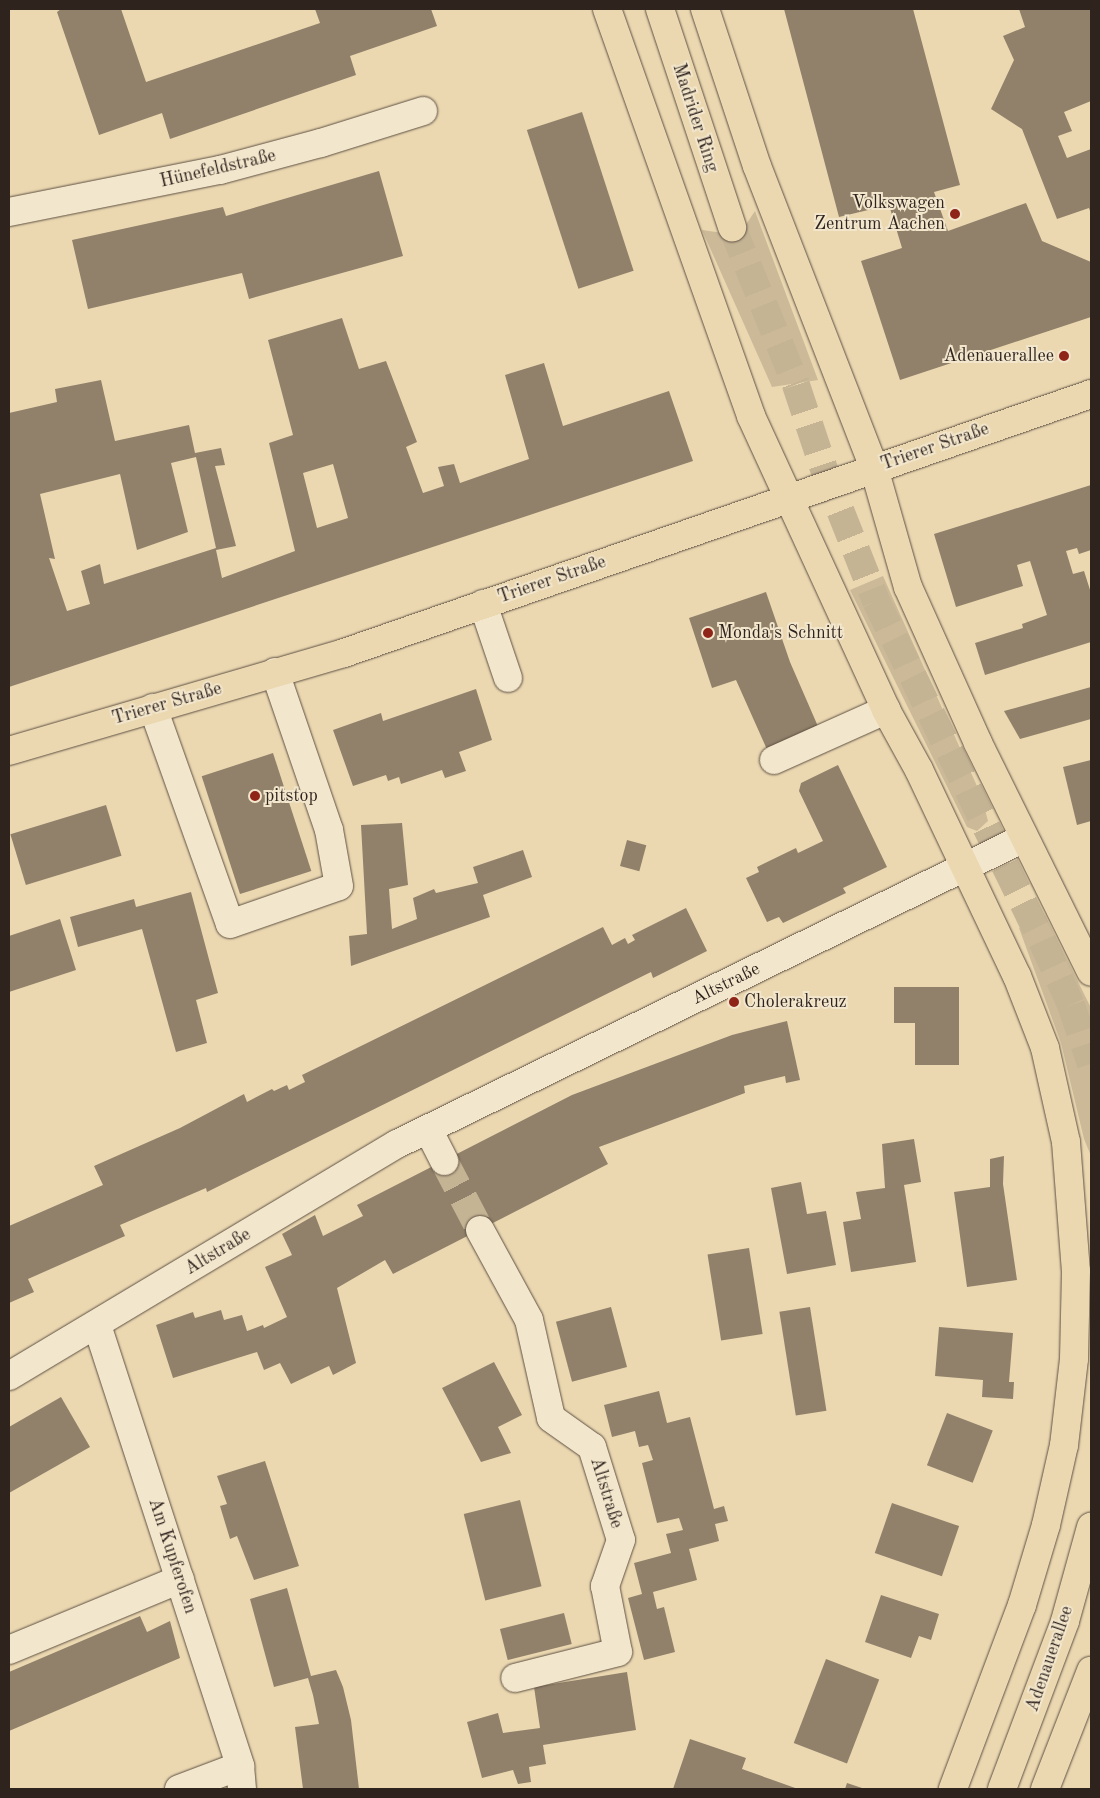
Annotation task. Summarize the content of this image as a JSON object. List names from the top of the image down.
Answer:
{
  "streets": {
    "main road": ["Madrider Ring", "Trierer Straße", "Adenauerallee"],
    "street": ["Hünefeldstraße", "Altstraße", "Am Kupferofen"]
  },
  "crossings": [
    ["Altstraße", "Am Kupferofen"]
  ],
  "places": [
    "Volkswagen Zentrum Aachen",
    "Adenauerallee",
    "Monda's Schnitt",
    "pitstop",
    "Cholerakreuz"
  ]
}
